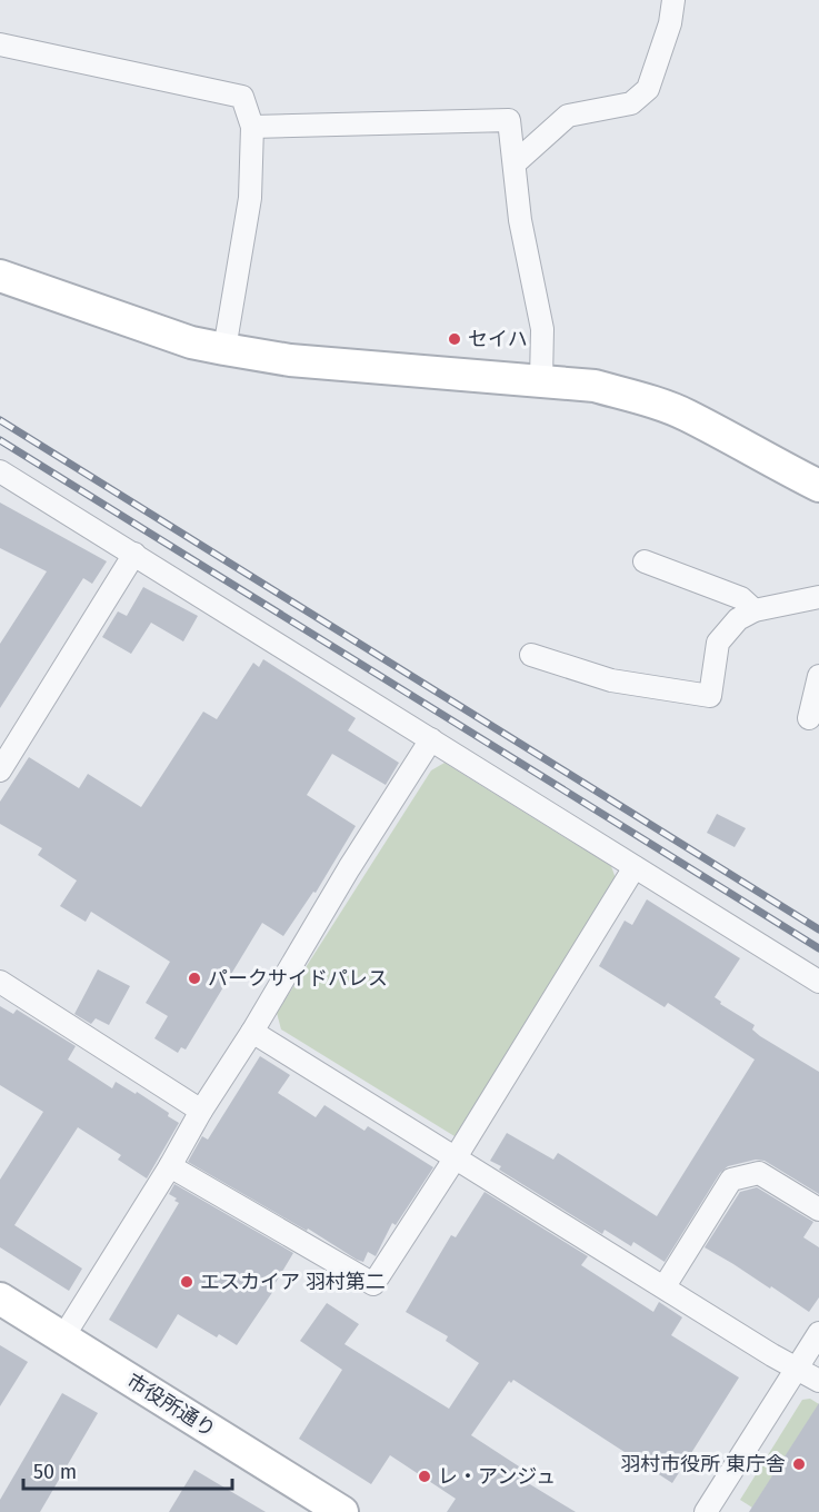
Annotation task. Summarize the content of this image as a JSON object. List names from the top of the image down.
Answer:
{
  "streets": {
    "street": ["市役所通り"]
  },
  "places": [
    "セイハ",
    "パークサイドパレス",
    "エスカイア 羽村第二",
    "羽村市役所 東庁舎",
    "レ・アンジュ"
  ],
  "scale_bar": "50 m"
}
